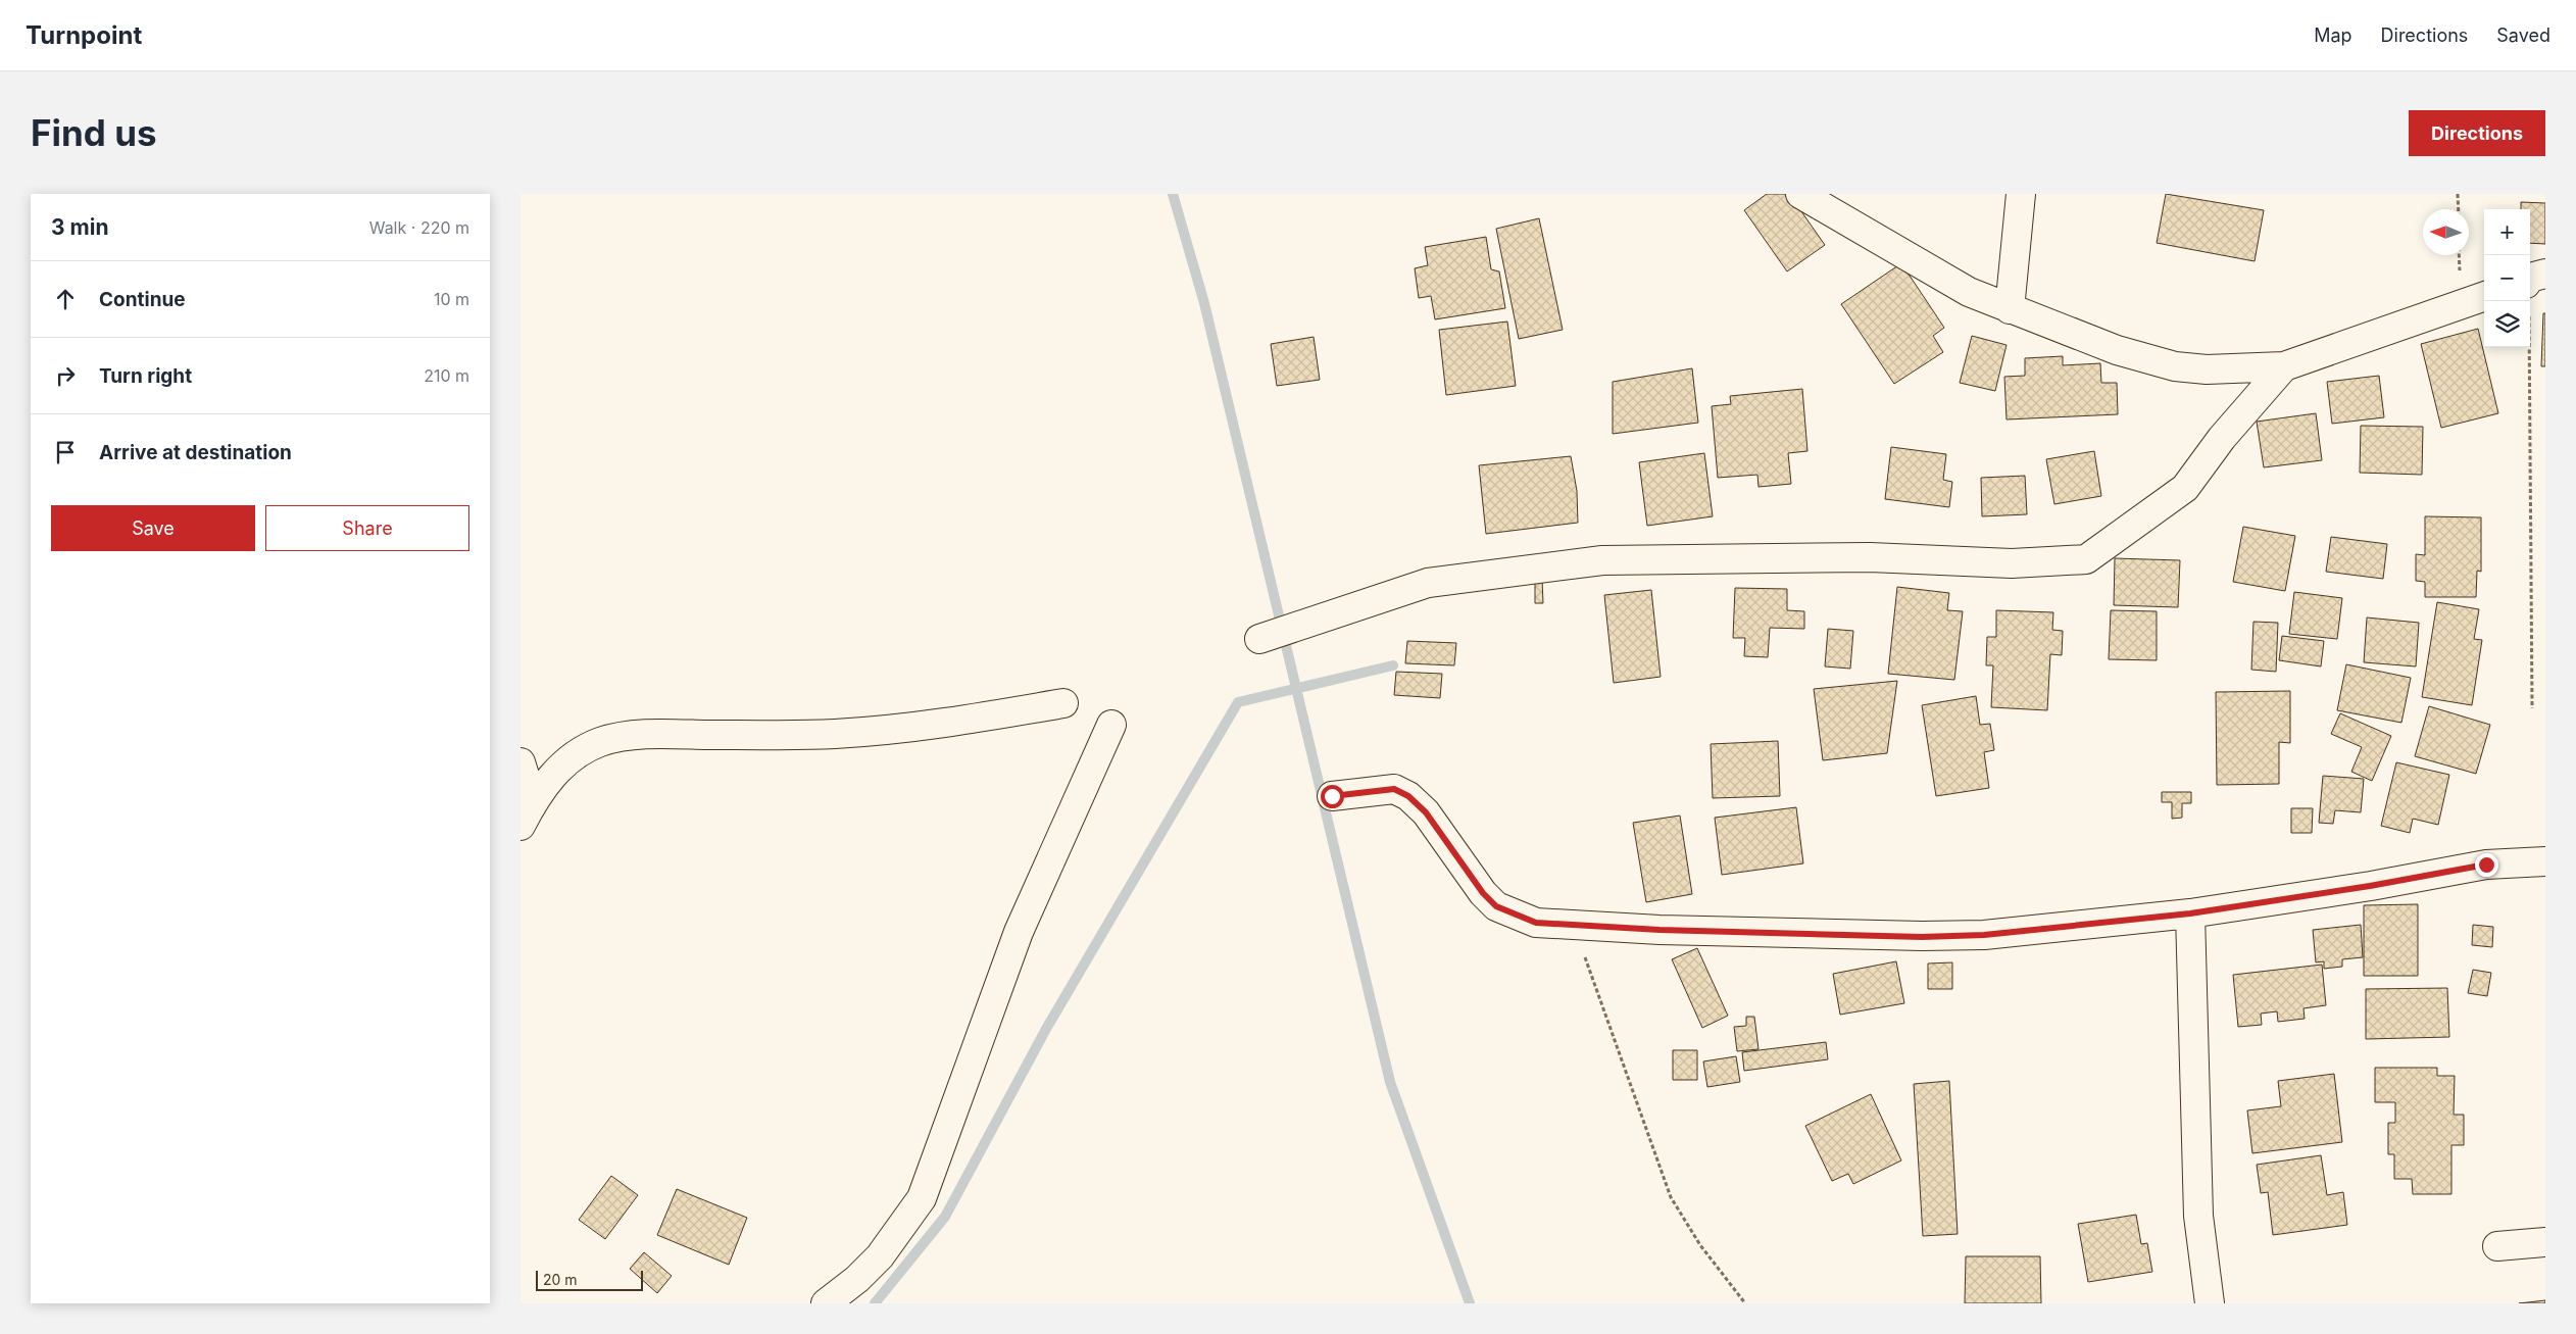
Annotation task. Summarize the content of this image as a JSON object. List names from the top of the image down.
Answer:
{
  "scale_bar": "20 m",
  "north": "left",
  "page": {
    "header": "Turnpoint",
    "nav": ["Map", "Directions", "Saved"],
    "buttons": [
      "Directions",
      ["Save", "Share"]
    ],
    "title": "Find us",
    "heading": ["3 min", "Walk · 220 m"],
    "map_buttons": ["+", "−"],
    "list": [
      ["Continue", "10 m"],
      ["Turn right", "210 m"],
      "Arrive at destination"
    ],
    "scale": "20 m"
  }
}
